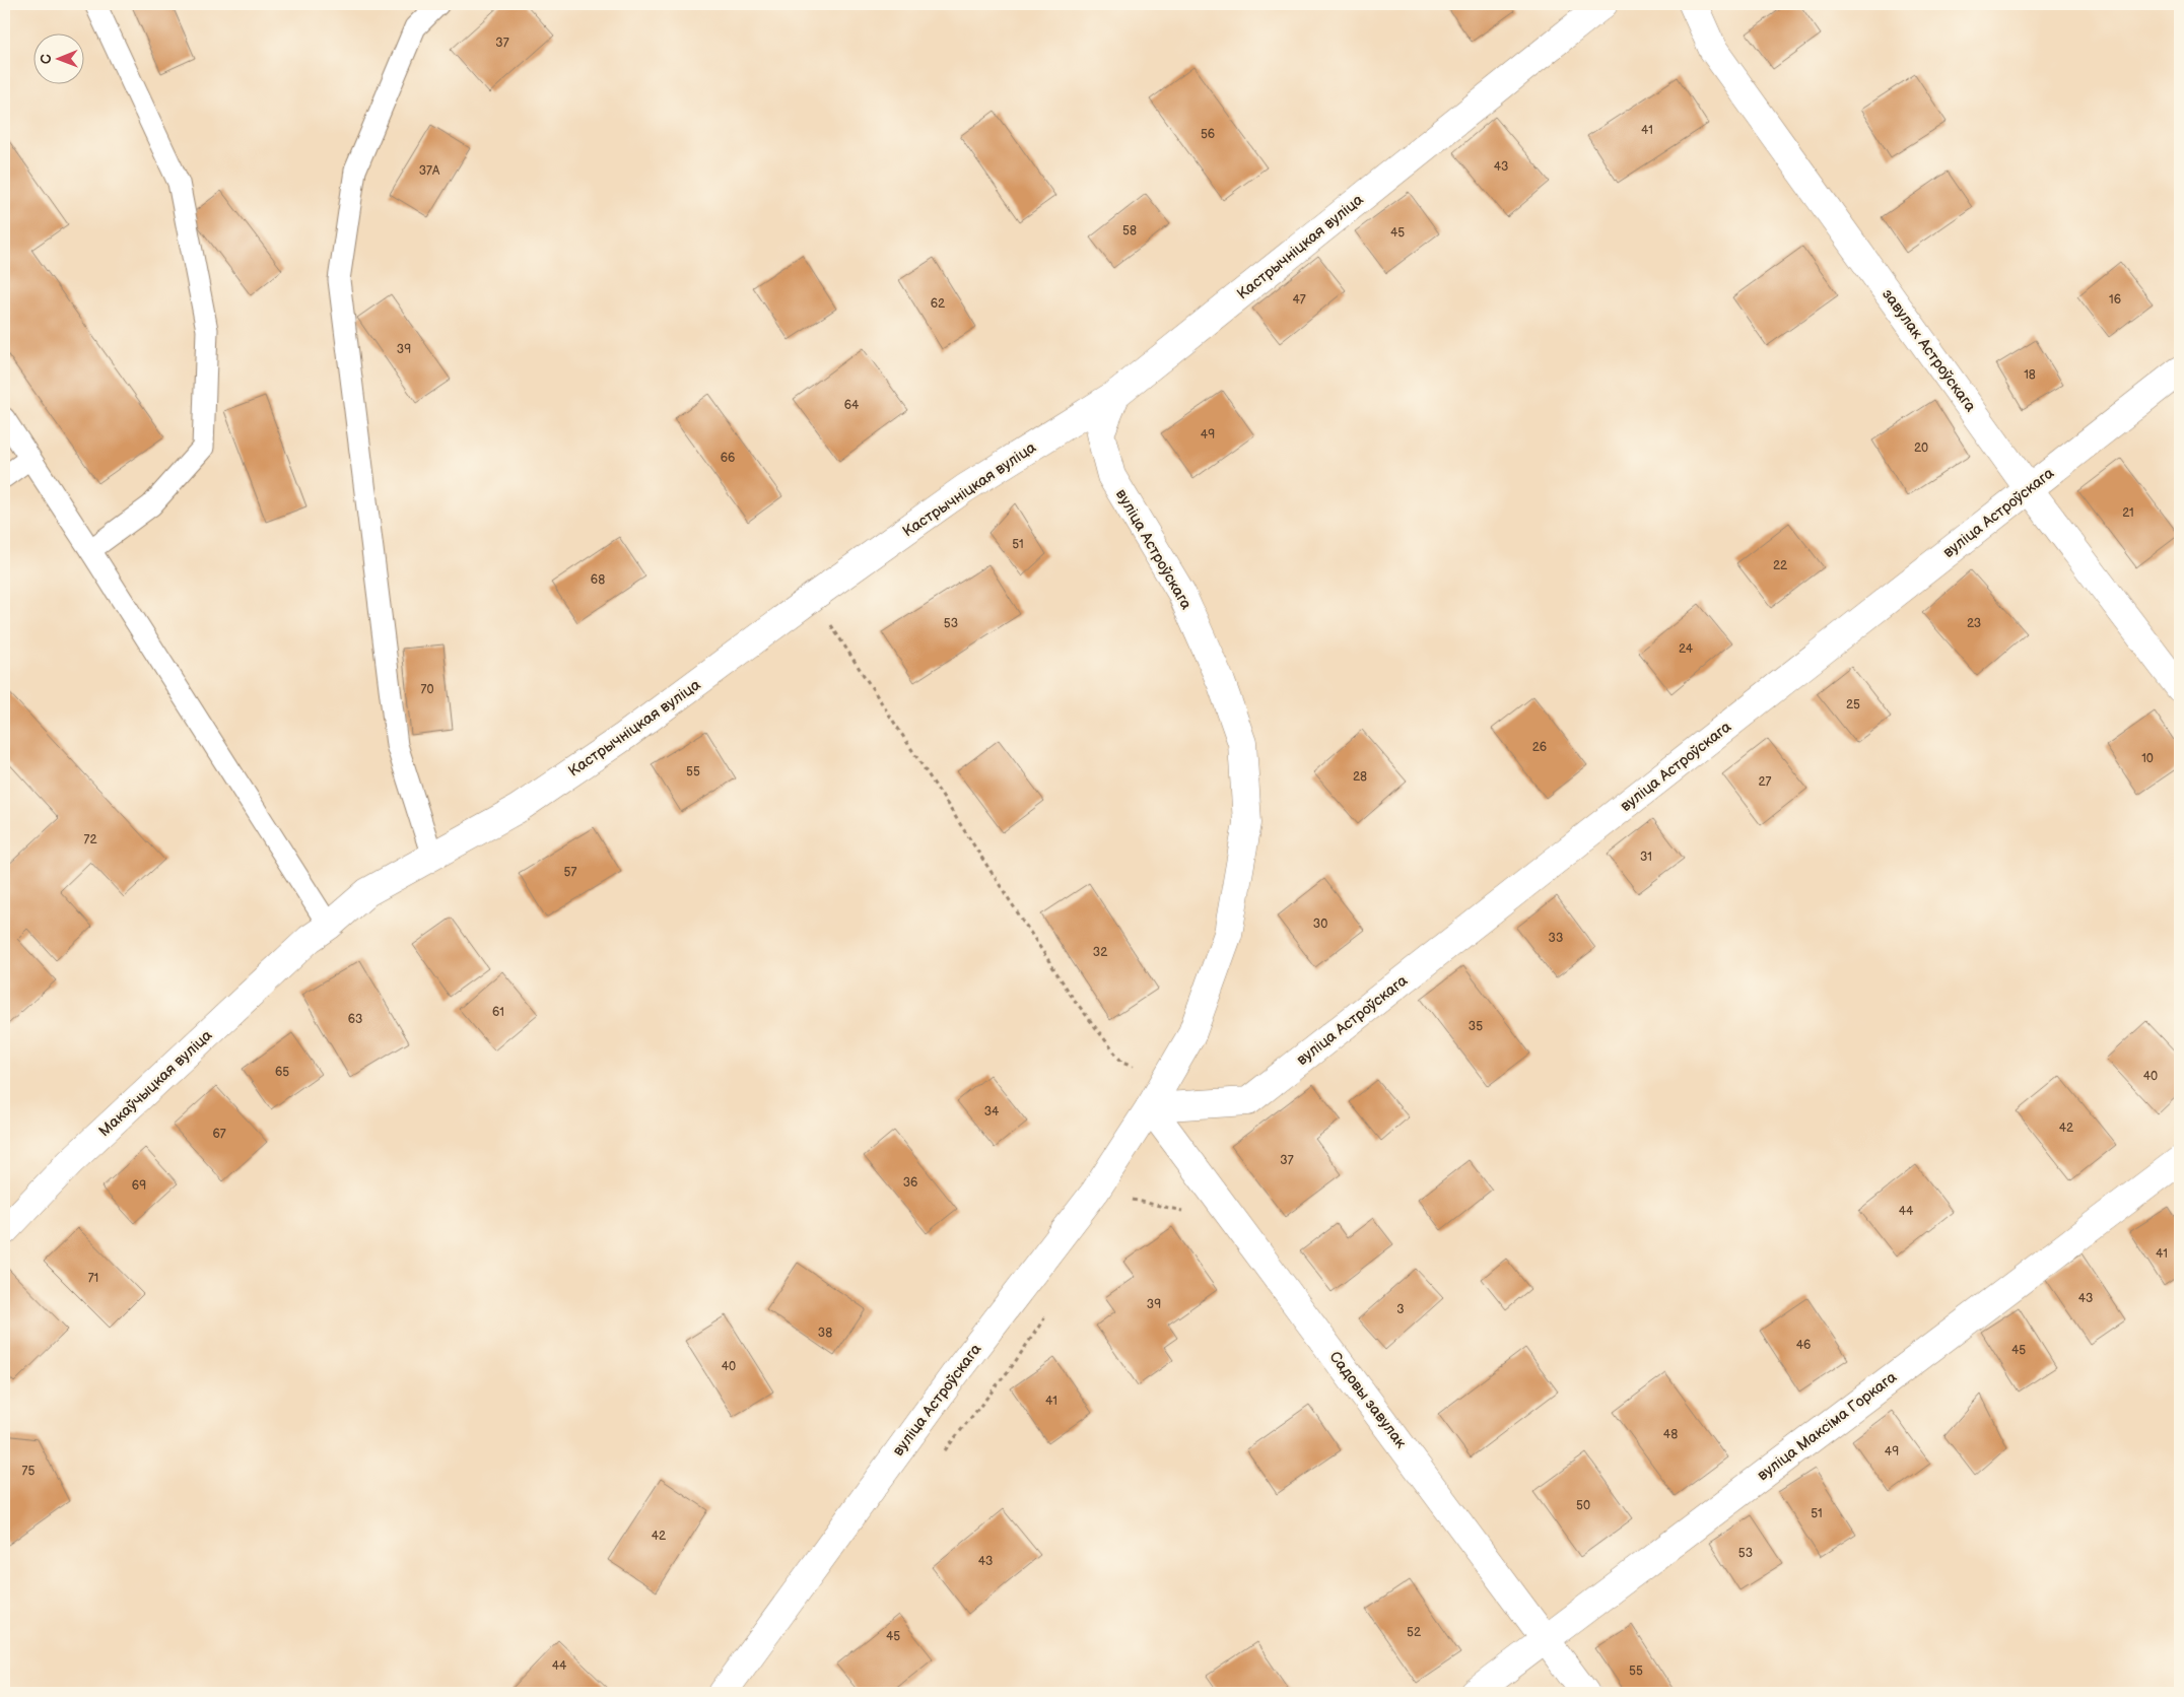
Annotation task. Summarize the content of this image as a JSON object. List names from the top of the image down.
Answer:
{
  "streets": {
    "street": [
      "Кастрычніцкая вуліца",
      "завулак Астроўскага",
      "вуліца Астроўскага",
      "Макаўчыцкая вуліца",
      "Садовы завулак",
      "вуліца Максіма Горкага"
    ]
  },
  "crossings": [
    ["Кастрычніцкая вуліца", "вуліца Астроўскага"],
    ["Кастрычніцкая вуліца", "Макаўчыцкая вуліца"],
    ["завулак Астроўскага", "вуліца Астроўскага"],
    ["вуліца Астроўскага", "Садовы завулак"],
    ["Садовы завулак", "вуліца Максіма Горкага"]
  ],
  "house_numbers": [
    "37",
    "41",
    "56",
    "43",
    "37А",
    "58",
    "45",
    "47",
    "16",
    "62",
    "39",
    "18",
    "64",
    "49",
    "20",
    "66",
    "21",
    "51",
    "22",
    "68",
    "53",
    "23",
    "24",
    "70",
    "25",
    "26",
    "10",
    "55",
    "28",
    "27",
    "72",
    "31",
    "57",
    "30",
    "33",
    "32",
    "61",
    "63",
    "35",
    "65",
    "40",
    "34",
    "42",
    "67",
    "37",
    "36",
    "69",
    "44",
    "41",
    "71",
    "43",
    "39",
    "3",
    "38",
    "46",
    "45",
    "40",
    "41",
    "48",
    "49",
    "75",
    "50",
    "51",
    "42",
    "53",
    "43",
    "52",
    "45",
    "44",
    "55"
  ],
  "north": "left"
}
